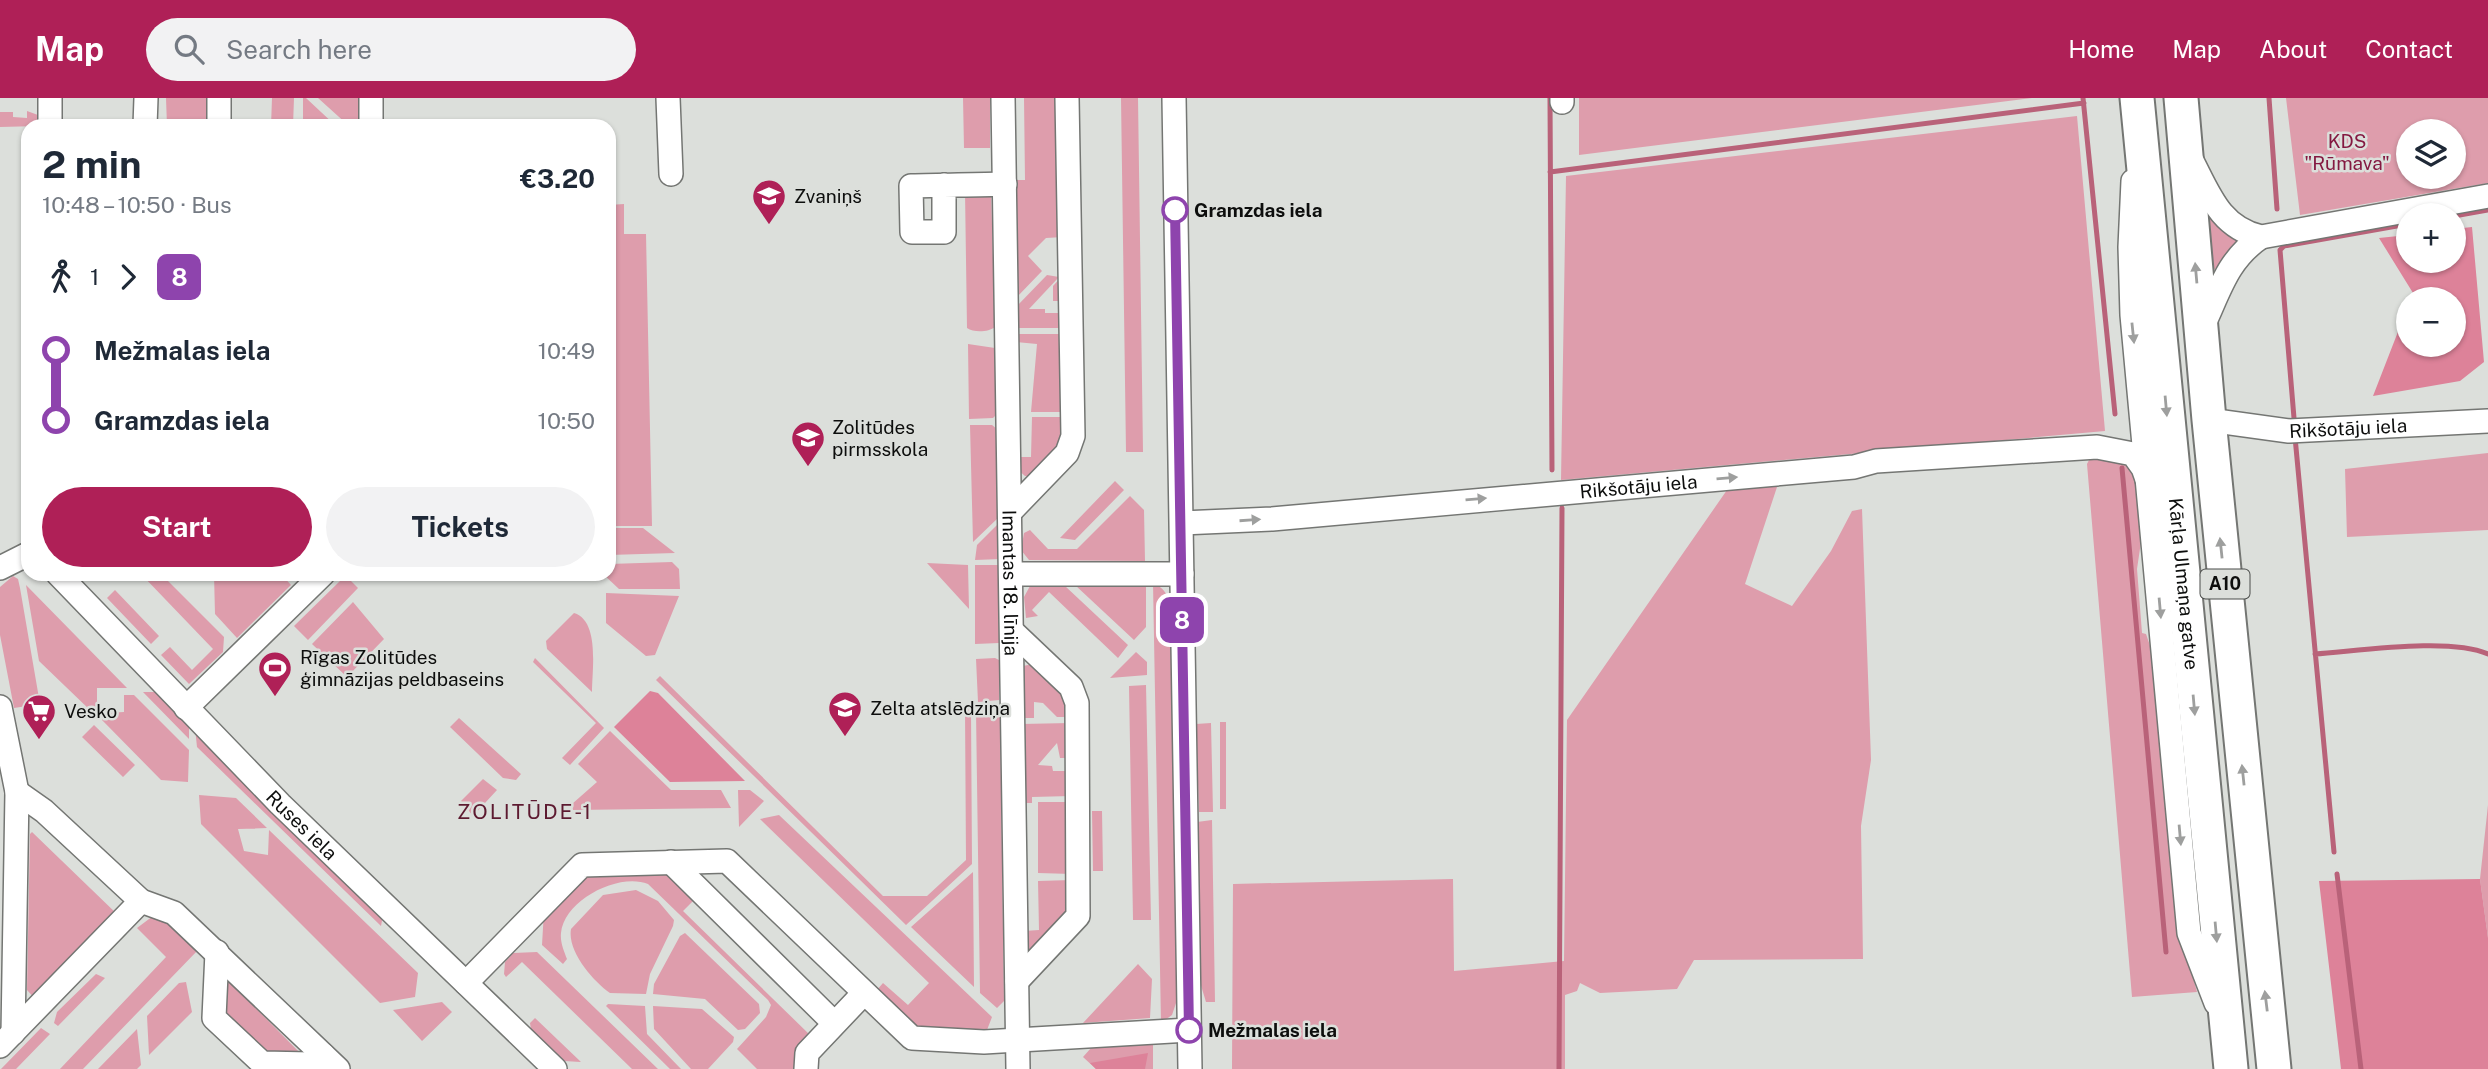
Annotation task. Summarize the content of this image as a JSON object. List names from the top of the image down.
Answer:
{
  "streets": {
    "highway": ["Kārļa Ulmaņa gatve", "A10"],
    "street": ["Rikšotāju iela", "Imantas 18. līnija", "Ruses iela"]
  },
  "crossings": [
    ["Rikšotāju iela", "A10"]
  ],
  "one_way": ["Rikšotāju iela"],
  "districts": ["ZOLITŪDE-1"],
  "parks": ["KDS \"Rūmava\""],
  "places": {
    "other": ["Gramzdas iela", "Mežmalas iela"],
    "school or university": ["Zvaniņš", "Zolitūdes pirmsskola", "Zelta atslēdziņa"],
    "sports": ["Rīgas Zolitūdes ģimnāzijas peldbaseins"],
    "supermarket": ["Vesko"]
  },
  "lines": ["bus line 8"],
  "page": {
    "header": "Map",
    "search": "Search here",
    "nav": [
      "Home",
      "Map",
      "About",
      "Contact"
    ],
    "on_map": "8",
    "map_buttons": ["+", "−"],
    "heading": ["2 min", "10:48 – 10:50 · Bus", "€3.20"],
    "legs": ["1", "8"],
    "list": [
      {
        "name": "Mežmalas iela",
        "value": "10:49"
      },
      {
        "name": "Gramzdas iela",
        "value": "10:50"
      }
    ],
    "buttons": ["Start", "Tickets"]
  }
}
